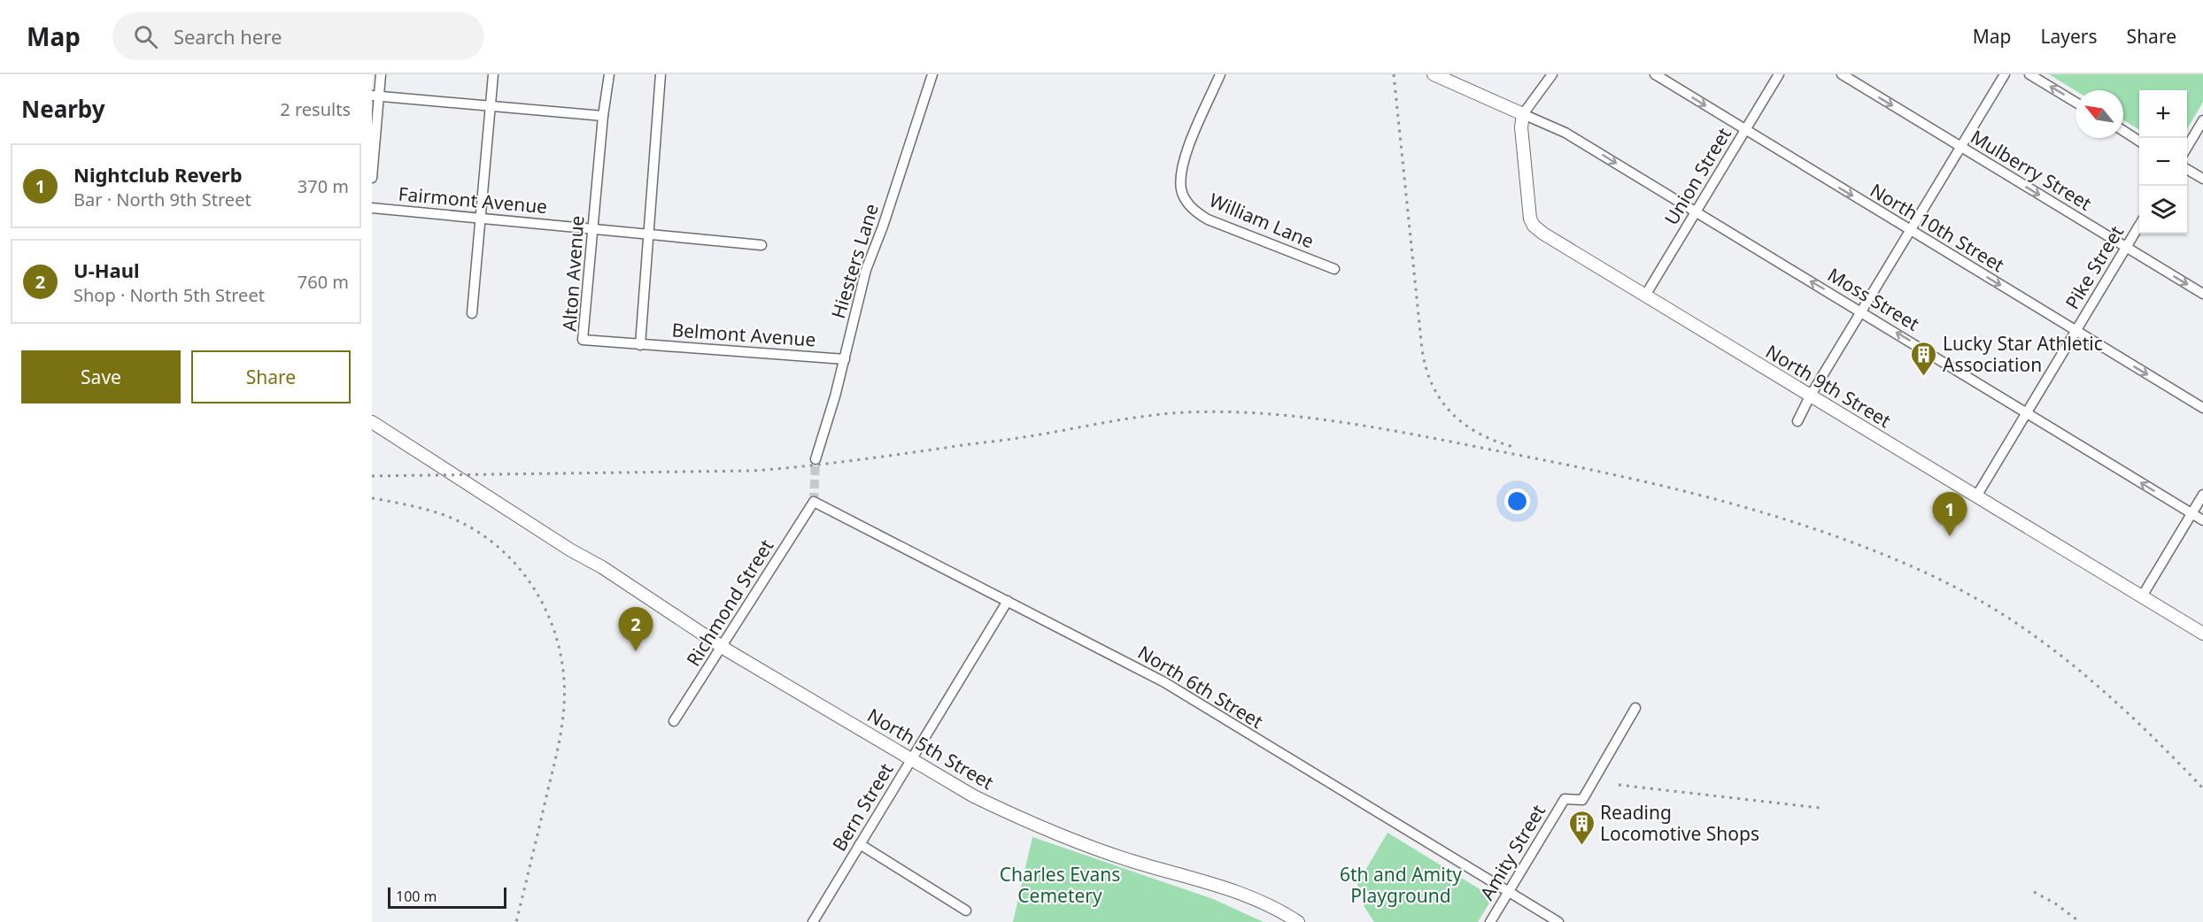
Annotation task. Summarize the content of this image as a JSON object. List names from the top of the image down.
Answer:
{
  "streets": {
    "main road": ["North 9th Street", "North 5th Street"],
    "street": [
      "Mulberry Street",
      "Union Street",
      "Fairmont Avenue",
      "William Lane",
      "North 10th Street",
      "Hiesters Lane",
      "Pike Street",
      "Alton Avenue",
      "Moss Street",
      "Belmont Avenue",
      "Richmond Street",
      "North 6th Street",
      "Bern Street",
      "Amity Street"
    ]
  },
  "crossings": [
    ["Mulberry Street", "Pike Street"],
    ["Union Street", "North 10th Street"],
    ["Union Street", "Moss Street"],
    ["Union Street", "North 9th Street"],
    ["Fairmont Avenue", "Alton Avenue"],
    ["North 10th Street", "Pike Street"],
    ["Hiesters Lane", "Belmont Avenue"],
    ["Pike Street", "Moss Street"],
    ["Pike Street", "North 9th Street"],
    ["Alton Avenue", "Belmont Avenue"],
    ["Moss Street", "North 9th Street"],
    ["Richmond Street", "North 6th Street"],
    ["Richmond Street", "North 5th Street"],
    ["North 6th Street", "Bern Street"],
    ["North 6th Street", "Amity Street"],
    ["North 5th Street", "Bern Street"]
  ],
  "one_way": ["Mulberry Street", "North 10th Street"],
  "parks": ["Charles Evans Cemetery", "6th and Amity Playground"],
  "places": {
    "building": ["Lucky Star Athletic Association", "Reading Locomotive Shops"]
  },
  "scale_bar": "100 m",
  "north": "top left",
  "page": {
    "header": "Map",
    "search": "Search here",
    "nav": ["Map", "Layers", "Share"],
    "heading": ["Nearby", "2 results"],
    "map_buttons": ["+", "−"],
    "list": [
      {
        "mark": "1",
        "name": "Nightclub Reverb",
        "note": "Bar · North 9th Street",
        "value": "370 m"
      },
      {
        "mark": "2",
        "name": "U-Haul",
        "note": "Shop · North 5th Street",
        "value": "760 m"
      }
    ],
    "buttons": ["Save", "Share"],
    "pins": ["1", "2"],
    "scale": "100 m"
  }
}
